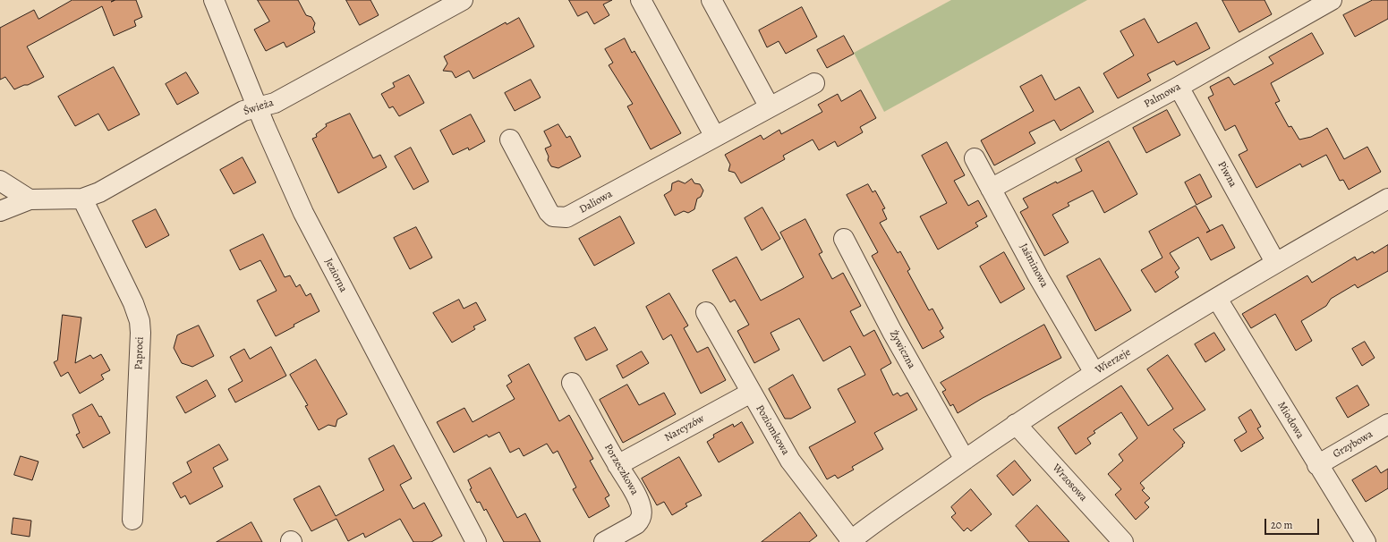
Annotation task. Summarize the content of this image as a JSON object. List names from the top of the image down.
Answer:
{
  "streets": {
    "street": [
      "Palmowa",
      "Świeża",
      "Piwna",
      "Daliowa",
      "Jaśminowa",
      "Jeziorna",
      "Żywiczna",
      "Paproci",
      "Wierzeje",
      "Miodowa",
      "Narcyzów",
      "Poziomkowa",
      "Grzybowa",
      "Porzeczkowa",
      "Wrzosowa"
    ]
  },
  "crossings": [
    ["Palmowa", "Piwna"],
    ["Palmowa", "Jaśminowa"],
    ["Świeża", "Jeziorna"],
    ["Świeża", "Paproci"],
    ["Piwna", "Wierzeje"],
    ["Jaśminowa", "Wierzeje"],
    ["Żywiczna", "Wierzeje"],
    ["Wierzeje", "Miodowa"],
    ["Wierzeje", "Poziomkowa"],
    ["Wierzeje", "Wrzosowa"],
    ["Miodowa", "Grzybowa"],
    ["Narcyzów", "Poziomkowa"],
    ["Narcyzów", "Porzeczkowa"]
  ],
  "scale_bar": "20 m"
}
